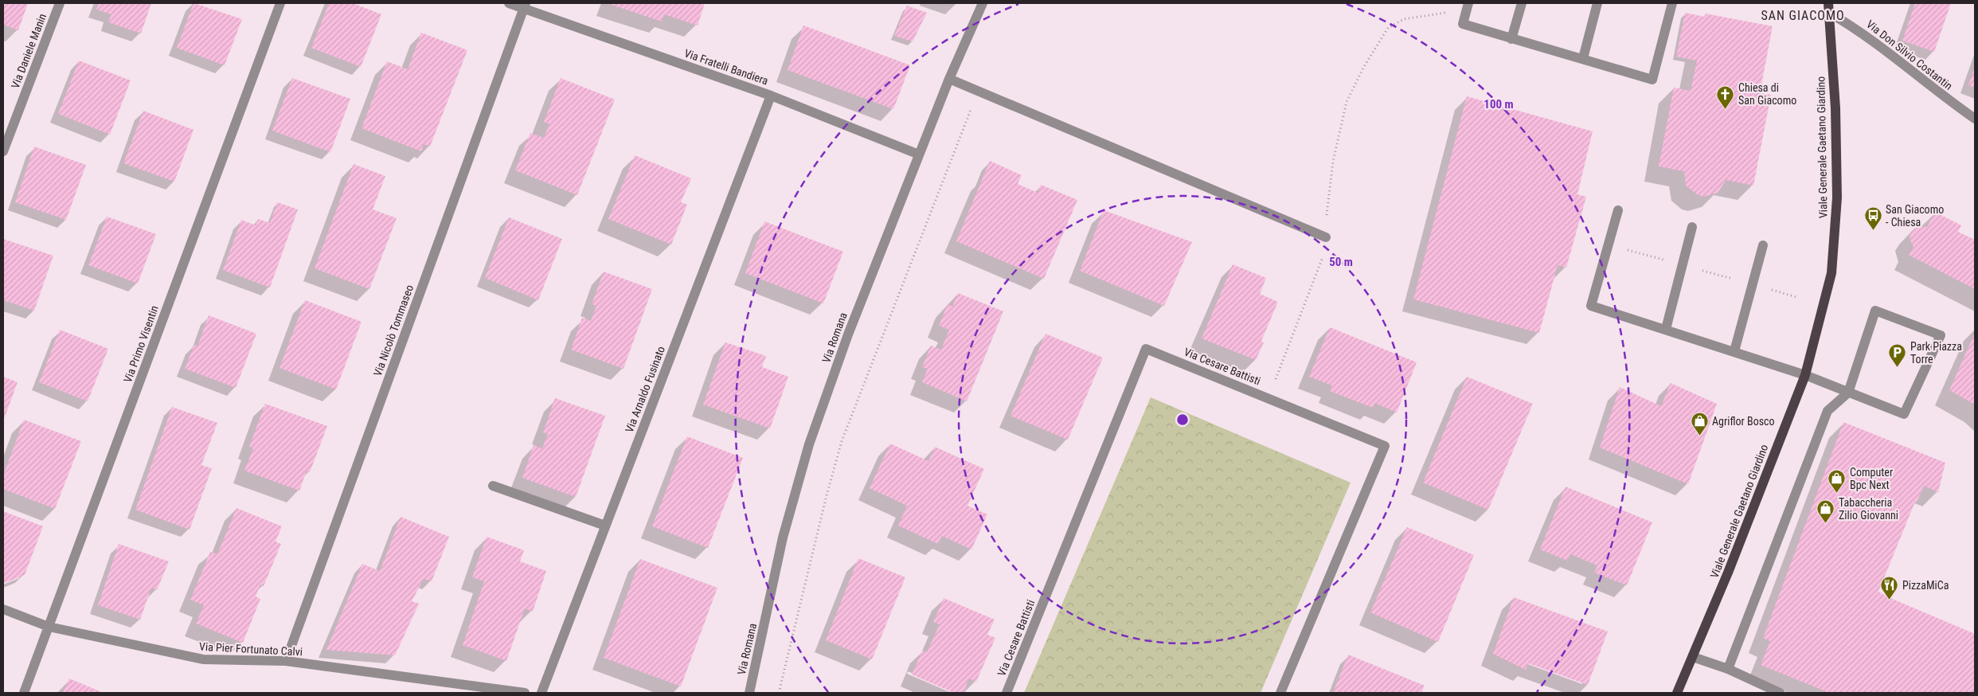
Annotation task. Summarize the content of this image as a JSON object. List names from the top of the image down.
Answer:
{
  "streets": {
    "main road": ["Viale Generale Gaetano Giardino"],
    "street": [
      "Via Daniele Manin",
      "Via Don Silvio Costantin",
      "Via Fratelli Bandiera",
      "Via Nicolò Tommaseo",
      "Via Romana",
      "Via Primo Visentin",
      "Via Cesare Battisti",
      "Via Arnaldo Fusinato",
      "Via Pier Fortunato Calvi"
    ]
  },
  "crossings": [
    ["Via Don Silvio Costantin", "Viale Generale Gaetano Giardino"],
    ["Via Fratelli Bandiera", "Via Nicolò Tommaseo"],
    ["Via Fratelli Bandiera", "Via Romana"],
    ["Via Fratelli Bandiera", "Via Arnaldo Fusinato"],
    ["Via Nicolò Tommaseo", "Via Pier Fortunato Calvi"],
    ["Via Primo Visentin", "Via Pier Fortunato Calvi"]
  ],
  "districts": ["SAN GIACOMO"],
  "places": {
    "church": ["Chiesa di San Giacomo"],
    "bus stop": ["San Giacomo - Chiesa"],
    "parking": ["Park Piazza Torre"],
    "shop": ["Agriflor Bosco", "Computer Bpc Next", "Tabaccheria Zilio Giovanni"],
    "restaurant": ["PizzaMiCa"]
  },
  "rings": ["100 m", "50 m"]
}
